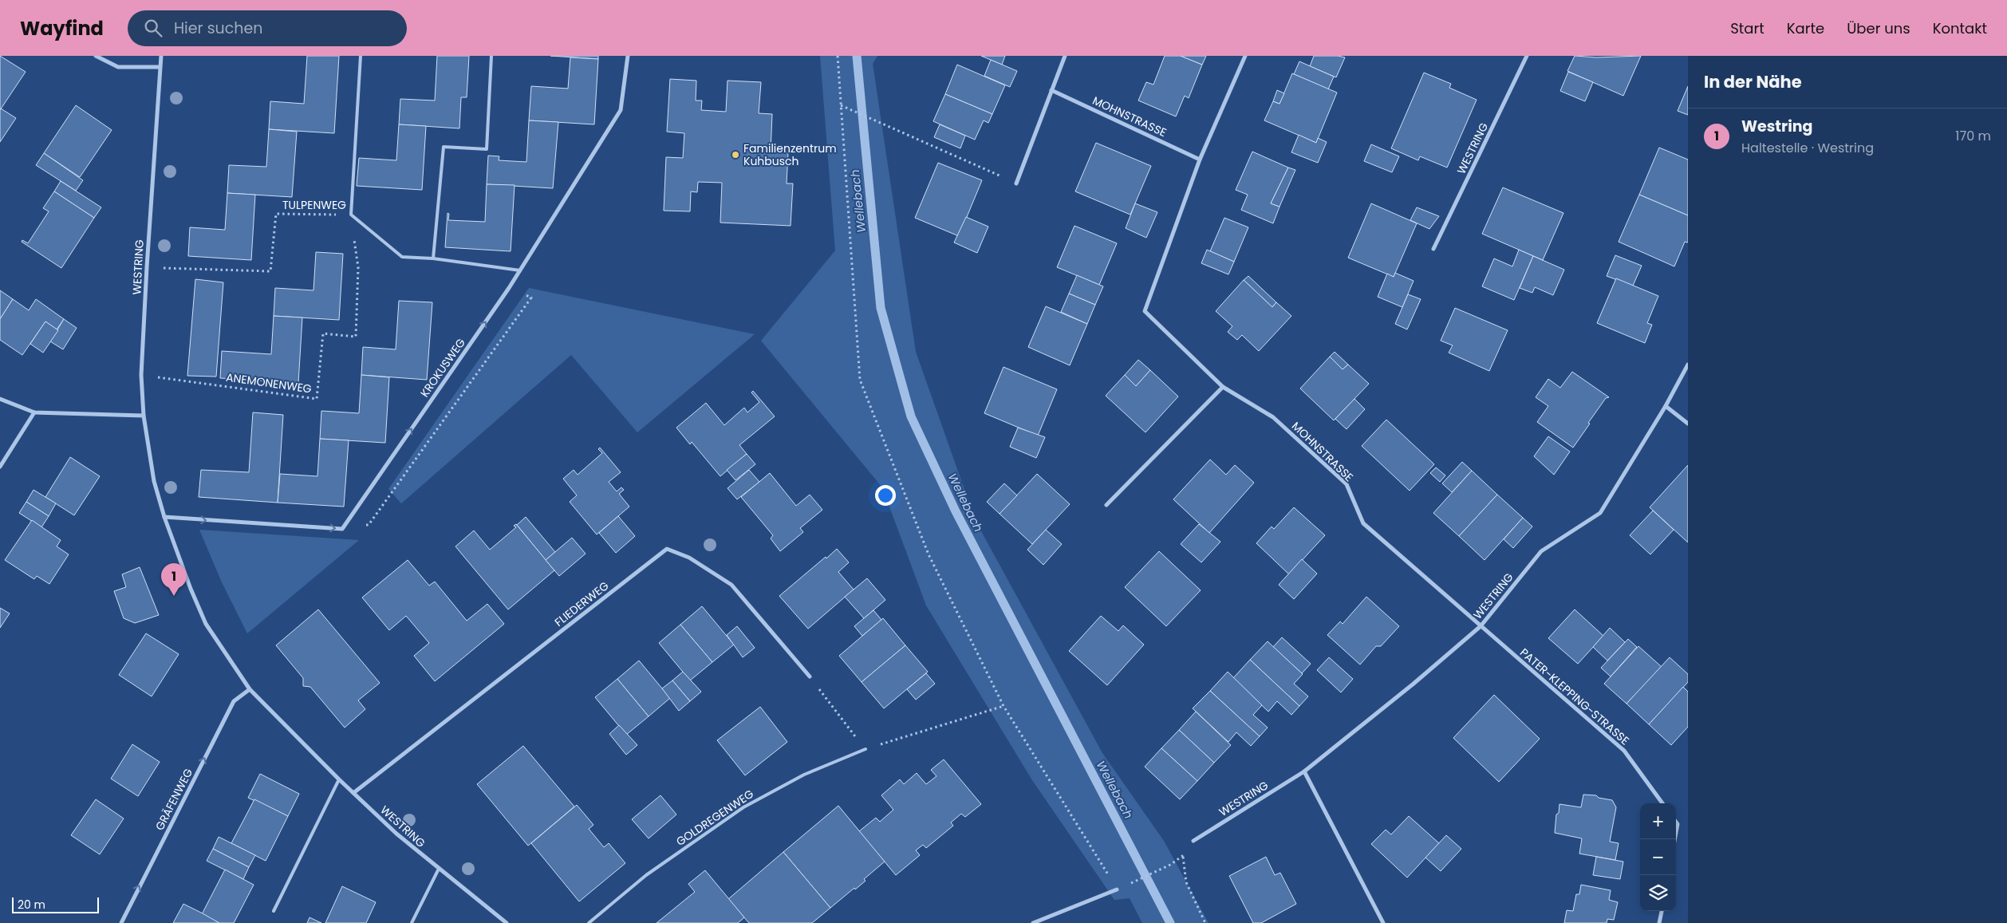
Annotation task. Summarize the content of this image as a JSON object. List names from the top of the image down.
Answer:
{
  "streets": {
    "street": [
      "MOHNSTRASSE",
      "WESTRING",
      "KROKUSWEG",
      "FLIEDERWEG",
      "PATER-KLEPPING-STRASSE",
      "GRÄFENWEG"
    ],
    "lane": ["TULPENWEG", "GOLDREGENWEG"],
    "path": ["ANEMONENWEG"]
  },
  "crossings": [
    ["MOHNSTRASSE", "WESTRING"],
    ["MOHNSTRASSE", "PATER-KLEPPING-STRASSE"],
    ["WESTRING", "TULPENWEG"],
    ["WESTRING", "ANEMONENWEG"],
    ["WESTRING", "FLIEDERWEG"],
    ["WESTRING", "PATER-KLEPPING-STRASSE"],
    ["WESTRING", "GRÄFENWEG"],
    ["TULPENWEG", "ANEMONENWEG"]
  ],
  "one_way": ["KROKUSWEG", "GRÄFENWEG"],
  "water": ["Wellebach"],
  "places": ["Familienzentrum Kuhbusch"],
  "scale_bar": "20 m",
  "page": {
    "header": "Wayfind",
    "search": "Hier suchen",
    "nav": [
      "Start",
      "Karte",
      "Über uns",
      "Kontakt"
    ],
    "heading": "In der Nähe",
    "list": [
      {
        "mark": "1",
        "name": "Westring",
        "note": "Haltestelle · Westring",
        "value": "170 m"
      }
    ],
    "pins": "1",
    "map_buttons": ["+", "−"],
    "scale": "20 m"
  }
}
